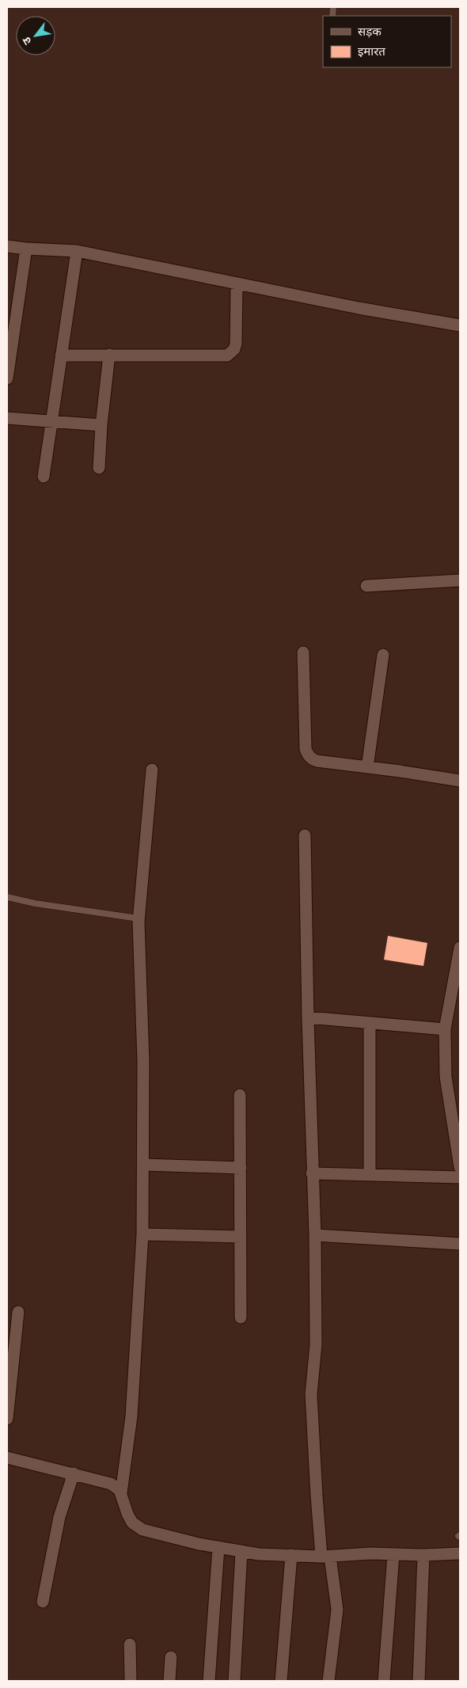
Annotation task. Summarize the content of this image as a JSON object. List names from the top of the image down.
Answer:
{
  "legend": ["सड़क", "इमारत"],
  "north": "bottom left"
}
